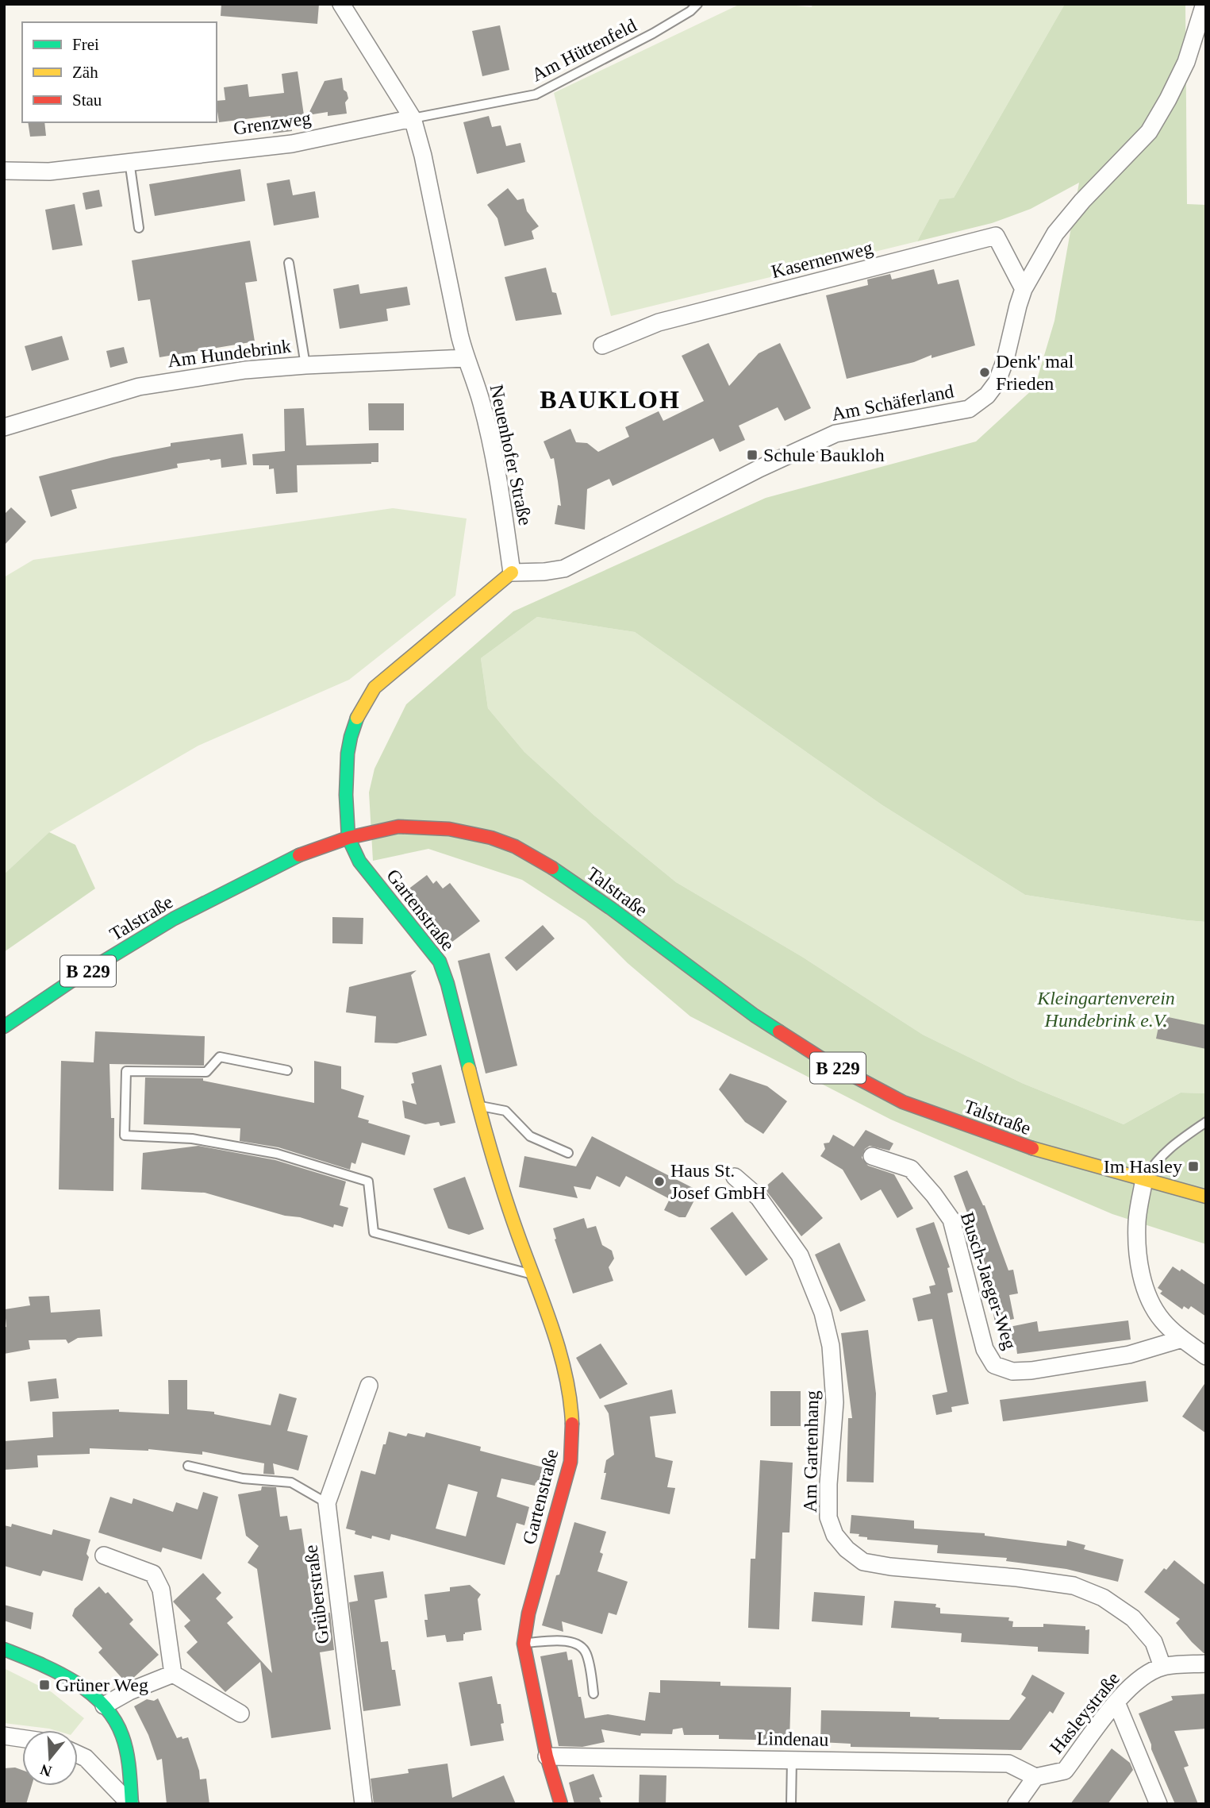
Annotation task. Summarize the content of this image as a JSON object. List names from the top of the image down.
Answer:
{
  "streets": {
    "main road": ["Talstraße", "Gartenstraße", "B 229"],
    "street": [
      "Grenzweg",
      "Kasernenweg",
      "Am Hundebrink",
      "Am Schäferland",
      "Neuenhofer Straße",
      "Busch-Jaeger-Weg",
      "Am Gartenhang",
      "Grüberstraße",
      "Hasleystraße",
      "Lindenau"
    ],
    "lane": ["Am Hüttenfeld"]
  },
  "crossings": [
    ["Am Hüttenfeld", "Grenzweg"],
    ["Am Hüttenfeld", "Neuenhofer Straße"],
    ["Grenzweg", "Neuenhofer Straße"],
    ["Kasernenweg", "Am Schäferland"],
    ["Am Hundebrink", "Neuenhofer Straße"],
    ["Am Schäferland", "Neuenhofer Straße"],
    ["Talstraße", "Gartenstraße"],
    ["Gartenstraße", "Lindenau"],
    ["Am Gartenhang", "Hasleystraße"],
    ["Hasleystraße", "Lindenau"]
  ],
  "districts": ["BAUKLOH"],
  "parks": ["Kleingartenverein Hundebrink e.V."],
  "places": {
    "other": ["Denk' mal Frieden", "Haus St. Josef GmbH"],
    "transit": ["Schule Baukloh", "Im Hasley", "Grüner Weg"]
  },
  "legend": ["Frei", "Zäh", "Stau"],
  "north": "bottom"
}
